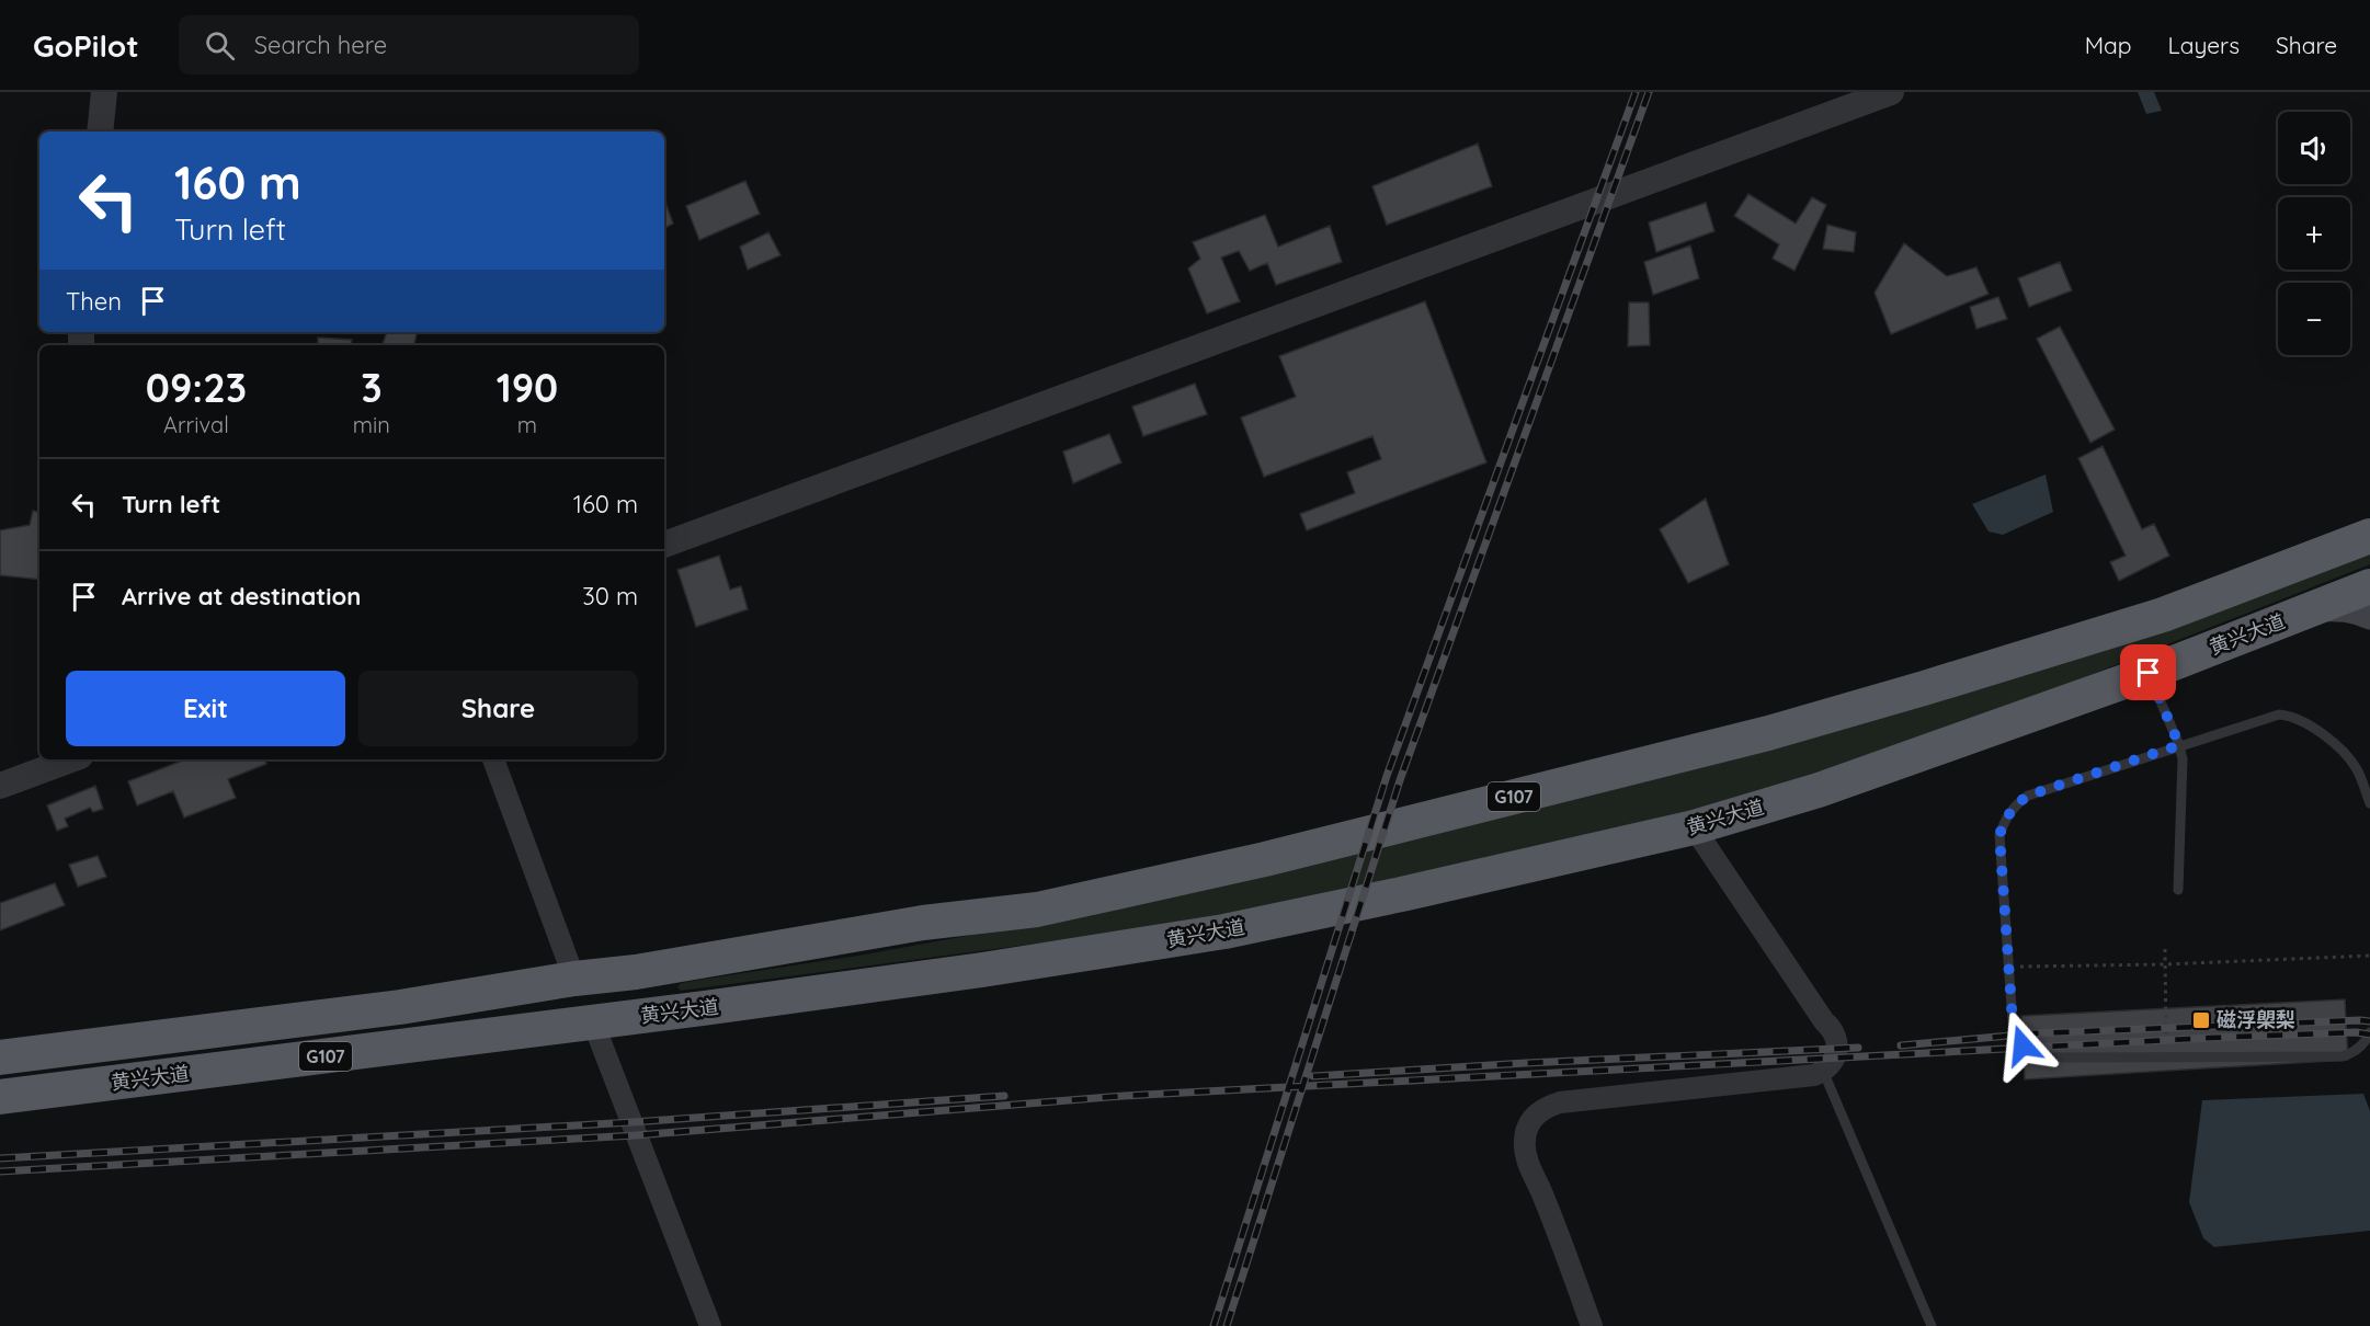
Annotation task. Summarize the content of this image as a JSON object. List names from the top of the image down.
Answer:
{
  "streets": {
    "highway": ["黄兴大道", "G107"]
  },
  "places": {
    "transit": ["磁浮㮾梨"]
  },
  "page": {
    "header": "GoPilot",
    "search": "Search here",
    "nav": ["Map", "Layers", "Share"],
    "map_buttons": ["+", "−"],
    "turn": ["160 m", "Turn left"],
    "then": "Then",
    "eta": [
      "09:23",
      "Arrival",
      "3",
      "min",
      "190",
      "m"
    ],
    "list": [
      {
        "name": "Turn left",
        "value": "160 m"
      },
      {
        "name": "Arrive at destination",
        "value": "30 m"
      }
    ],
    "buttons": ["Exit", "Share"]
  }
}
